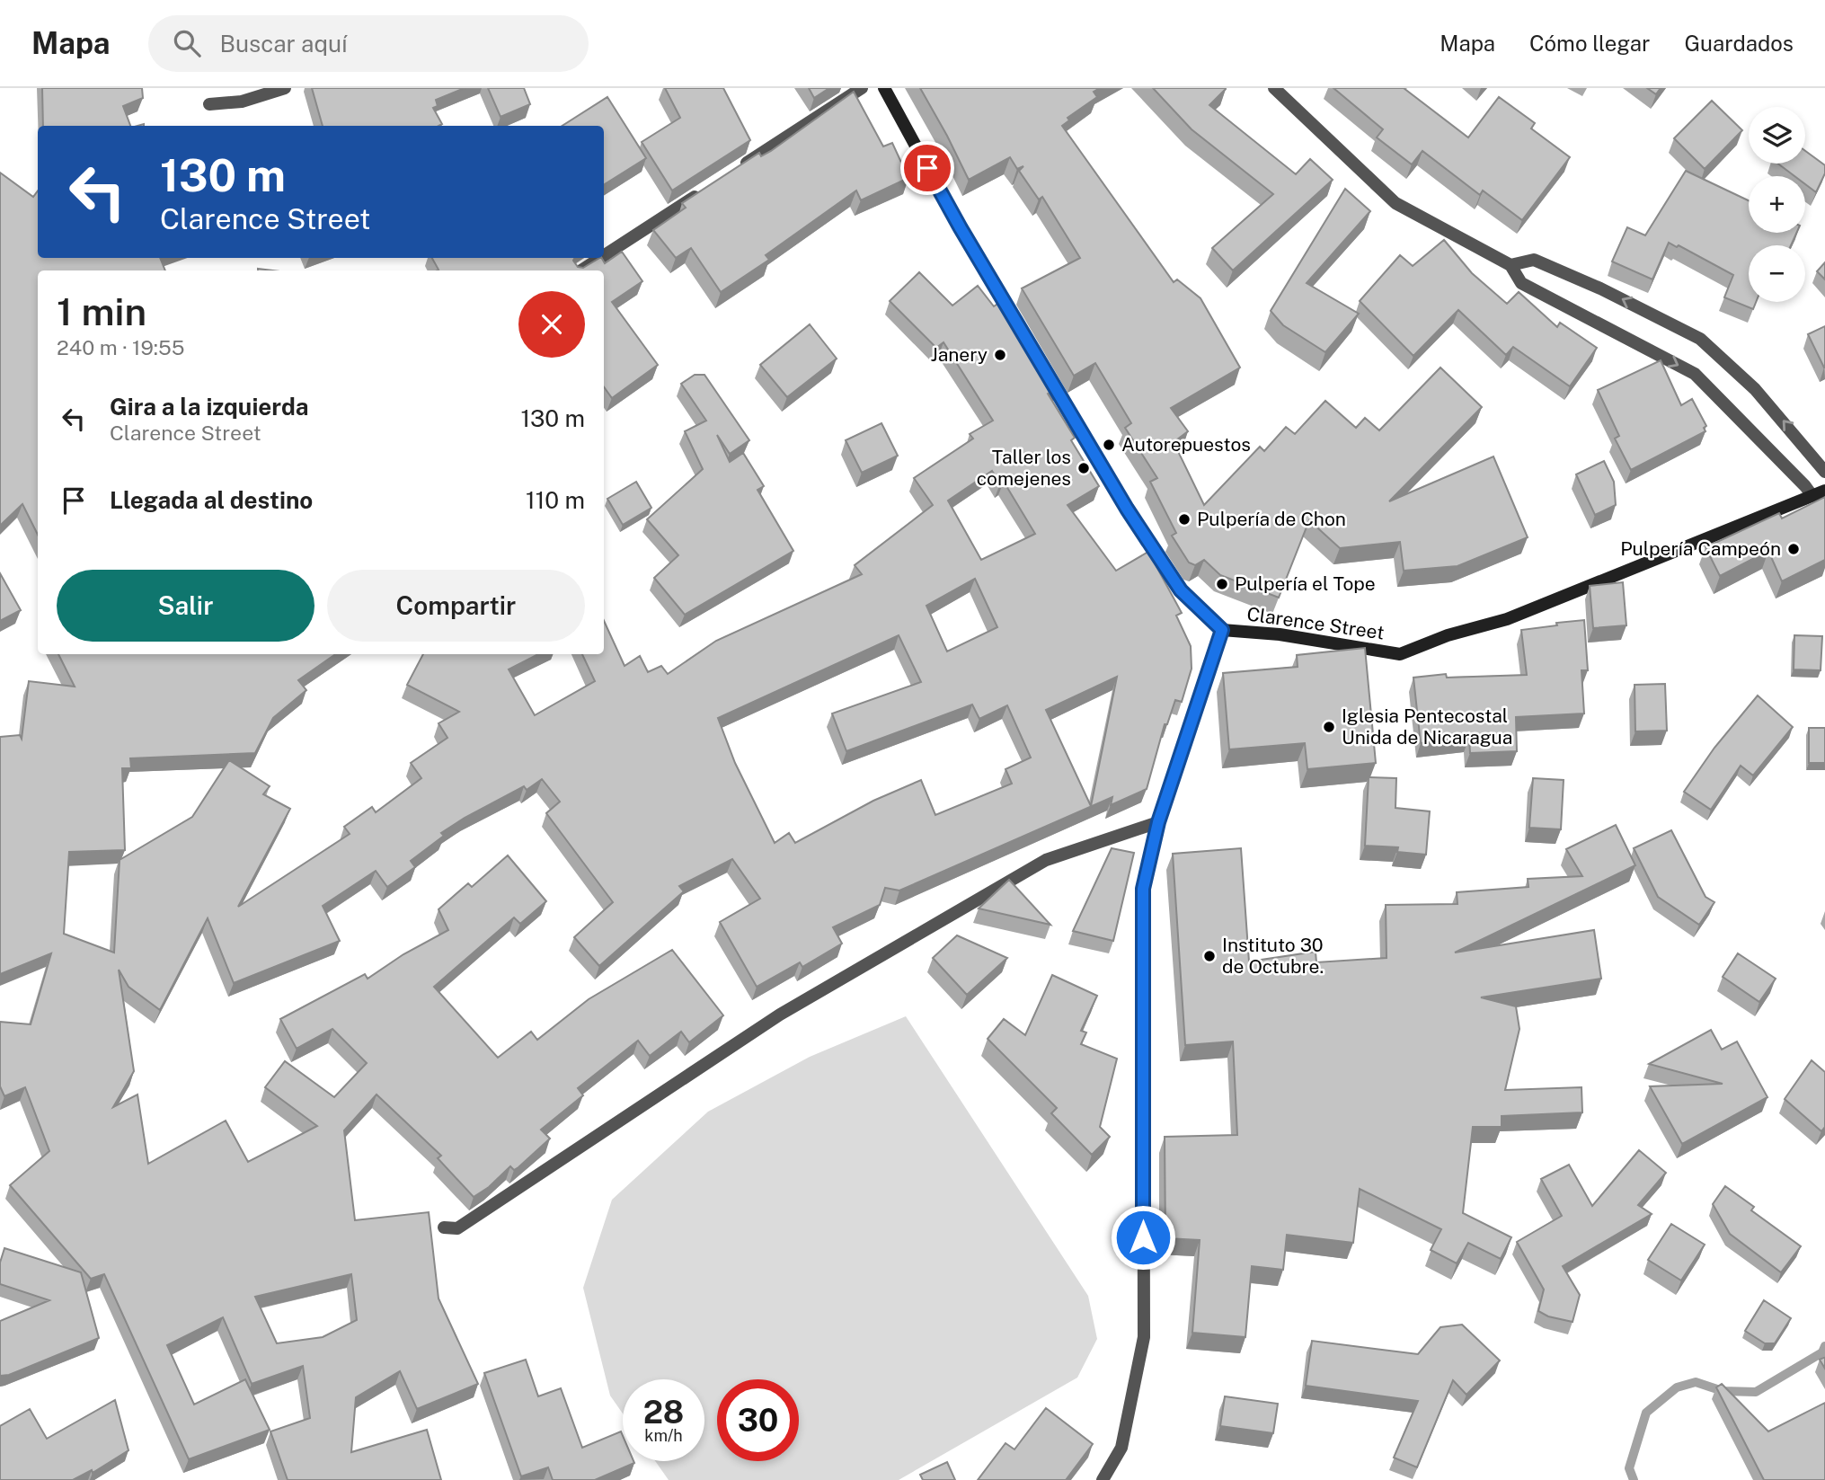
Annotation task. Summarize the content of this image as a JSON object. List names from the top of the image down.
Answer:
{
  "streets": {
    "street": ["Clarence Street"]
  },
  "places": [
    "Janery",
    "Autorepuestos",
    "Taller los comejenes",
    "Pulpería de Chon",
    "Pulpería Campeón",
    "Pulpería el Tope",
    "Iglesia Pentecostal Unida de Nicaragua",
    "Instituto 30 de Octubre."
  ],
  "page": {
    "header": "Mapa",
    "search": "Buscar aquí",
    "nav": ["Mapa", "Cómo llegar", "Guardados"],
    "map_buttons": ["+", "−"],
    "turn": ["130 m", "Clarence Street"],
    "heading": ["1 min", "240 m · 19:55"],
    "list": [
      {
        "name": "Gira a la izquierda",
        "note": "Clarence Street",
        "value": "130 m"
      },
      {
        "name": "Llegada al destino",
        "value": "110 m"
      }
    ],
    "buttons": ["Salir", "Compartir"],
    "speed": "28 km/h",
    "limit": "30"
  }
}
